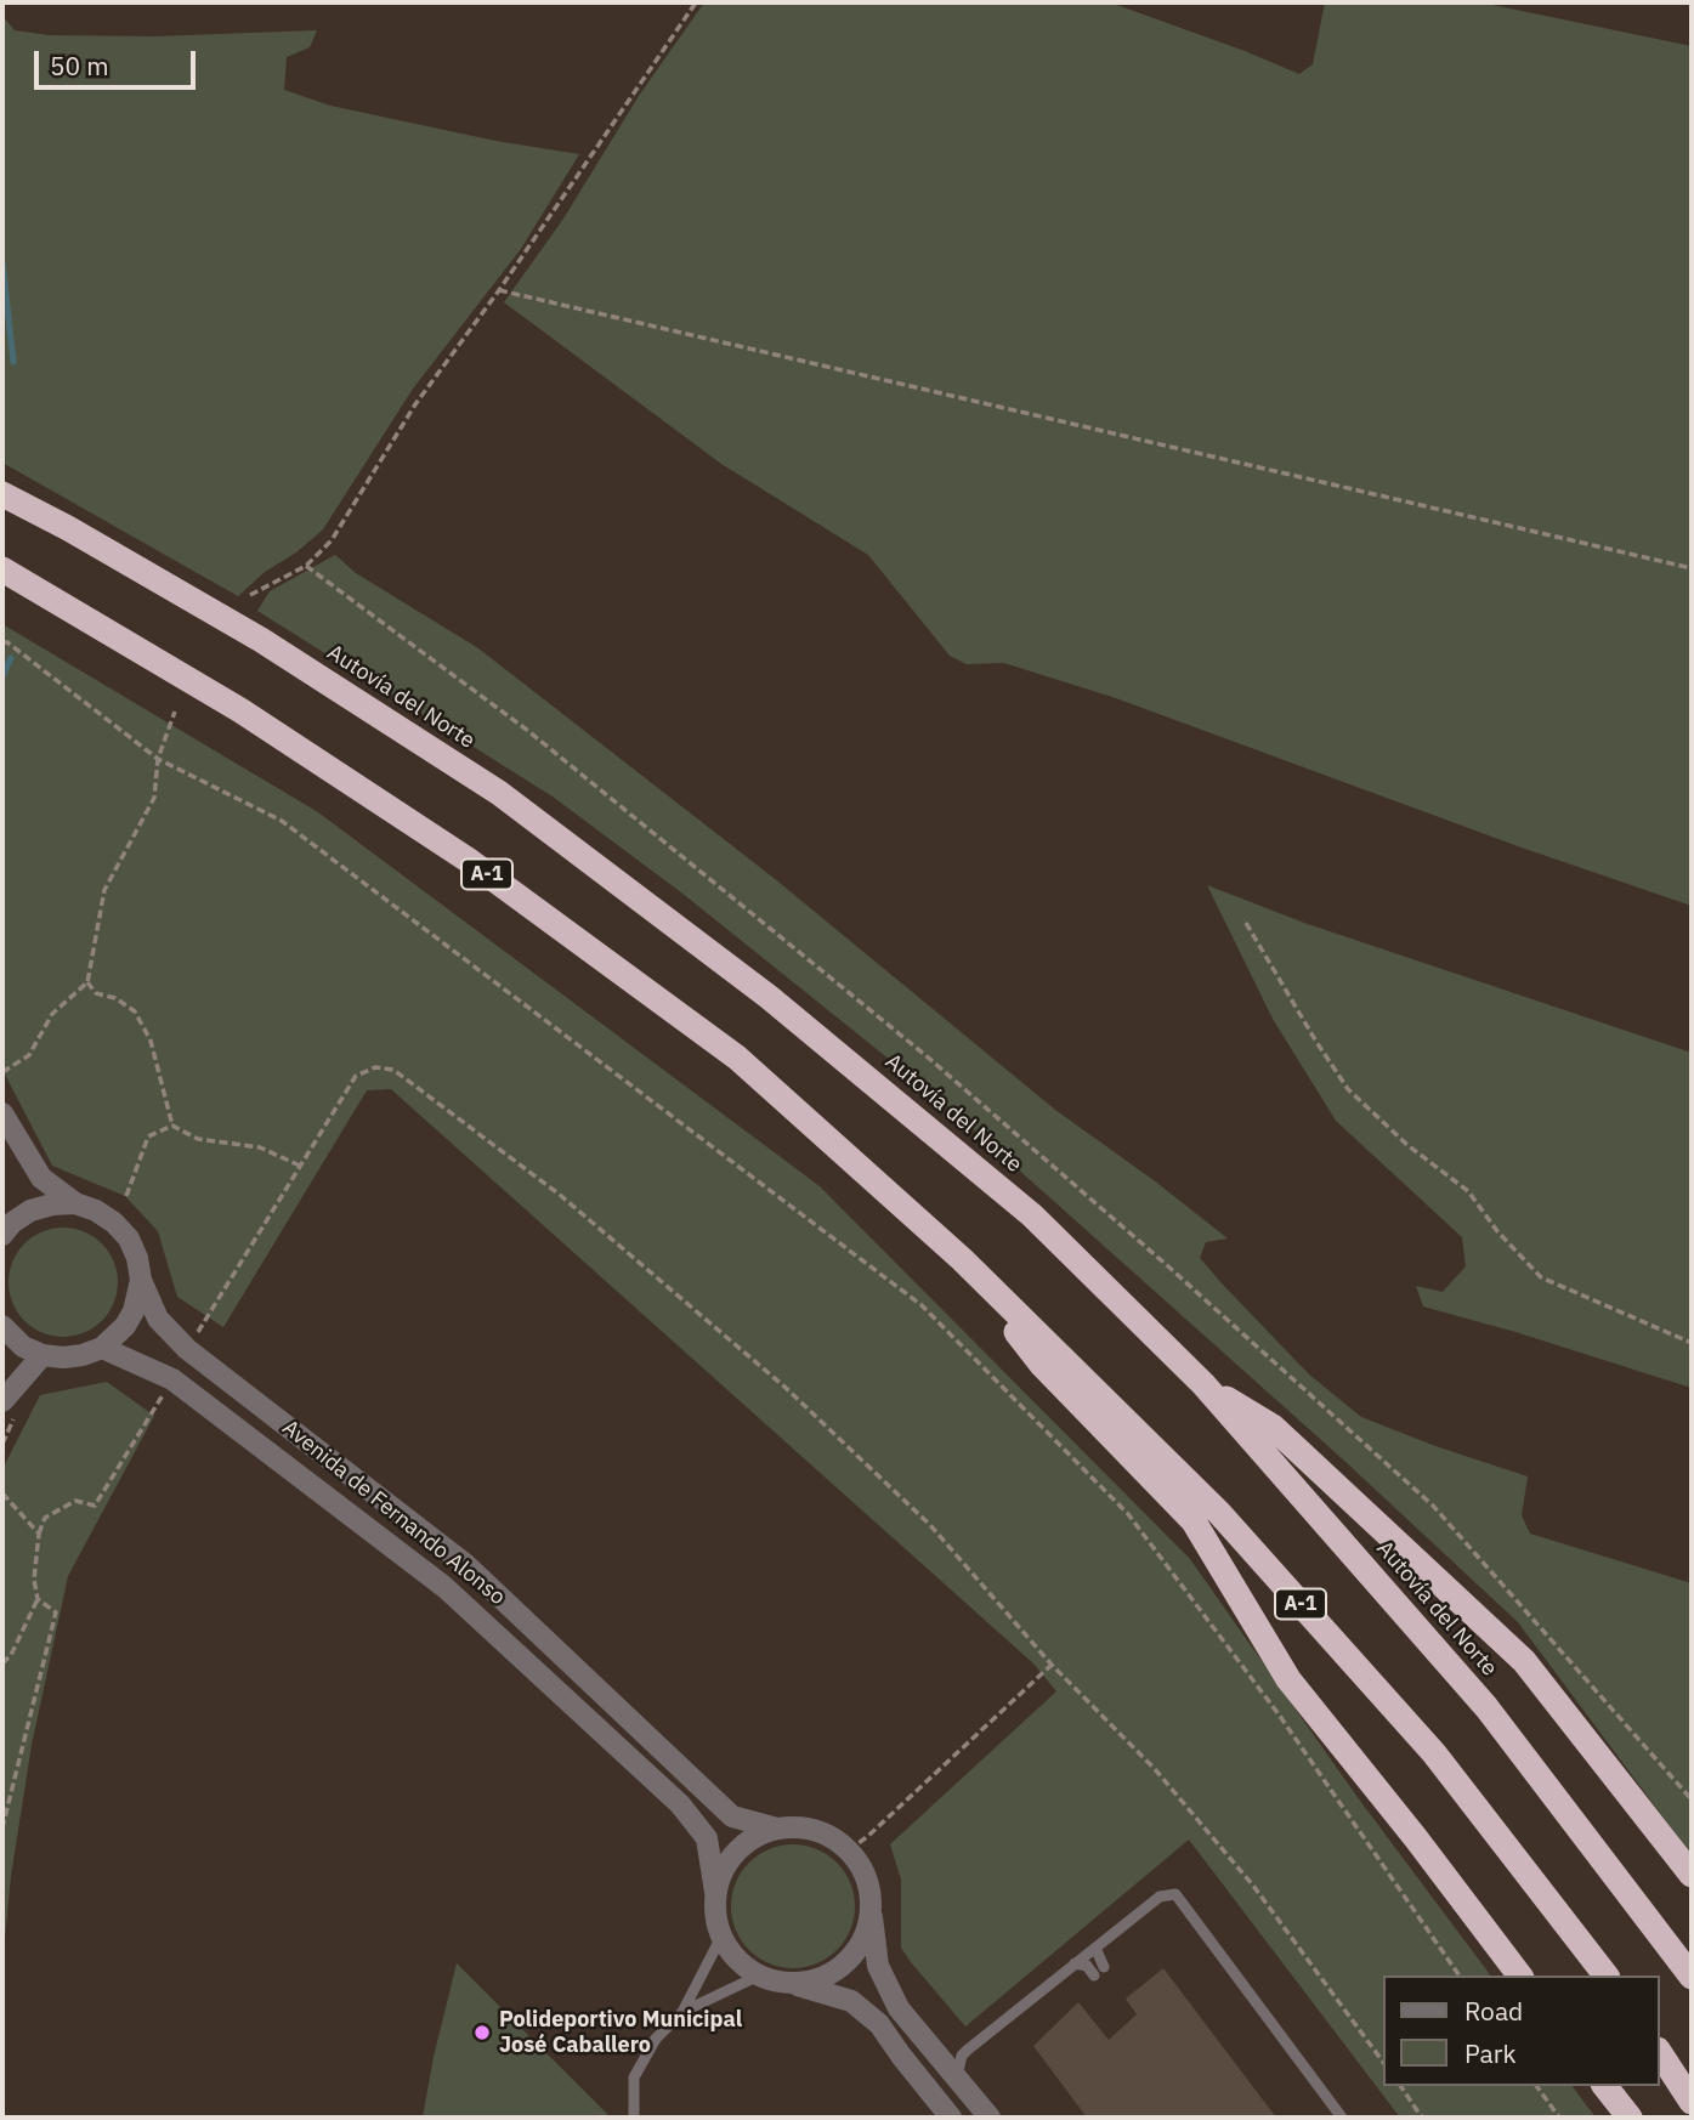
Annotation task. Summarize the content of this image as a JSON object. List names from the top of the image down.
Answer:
{
  "streets": {
    "highway": ["Autovía del Norte", "A-1"],
    "street": ["Avenida de Fernando Alonso"]
  },
  "places": ["Polideportivo Municipal José Caballero"],
  "legend": ["Road", "Park"],
  "scale_bar": "50 m"
}
